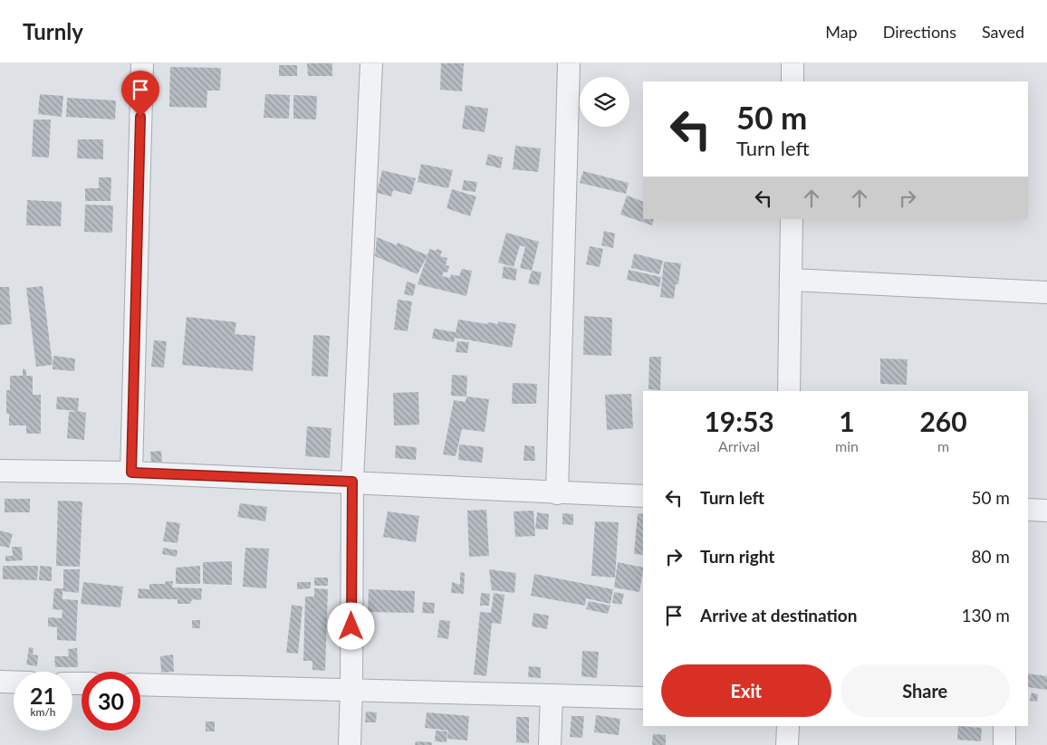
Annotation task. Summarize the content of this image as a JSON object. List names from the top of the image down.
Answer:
{
  "page": {
    "header": "Turnly",
    "nav": ["Map", "Directions", "Saved"],
    "turn": ["50 m", "Turn left"],
    "eta": [
      "19:53",
      "Arrival",
      "1",
      "min",
      "260",
      "m"
    ],
    "list": [
      {
        "name": "Turn left",
        "value": "50 m"
      },
      {
        "name": "Turn right",
        "value": "80 m"
      },
      {
        "name": "Arrive at destination",
        "value": "130 m"
      }
    ],
    "buttons": ["Exit", "Share"],
    "speed": "21 km/h",
    "limit": "30"
  }
}
